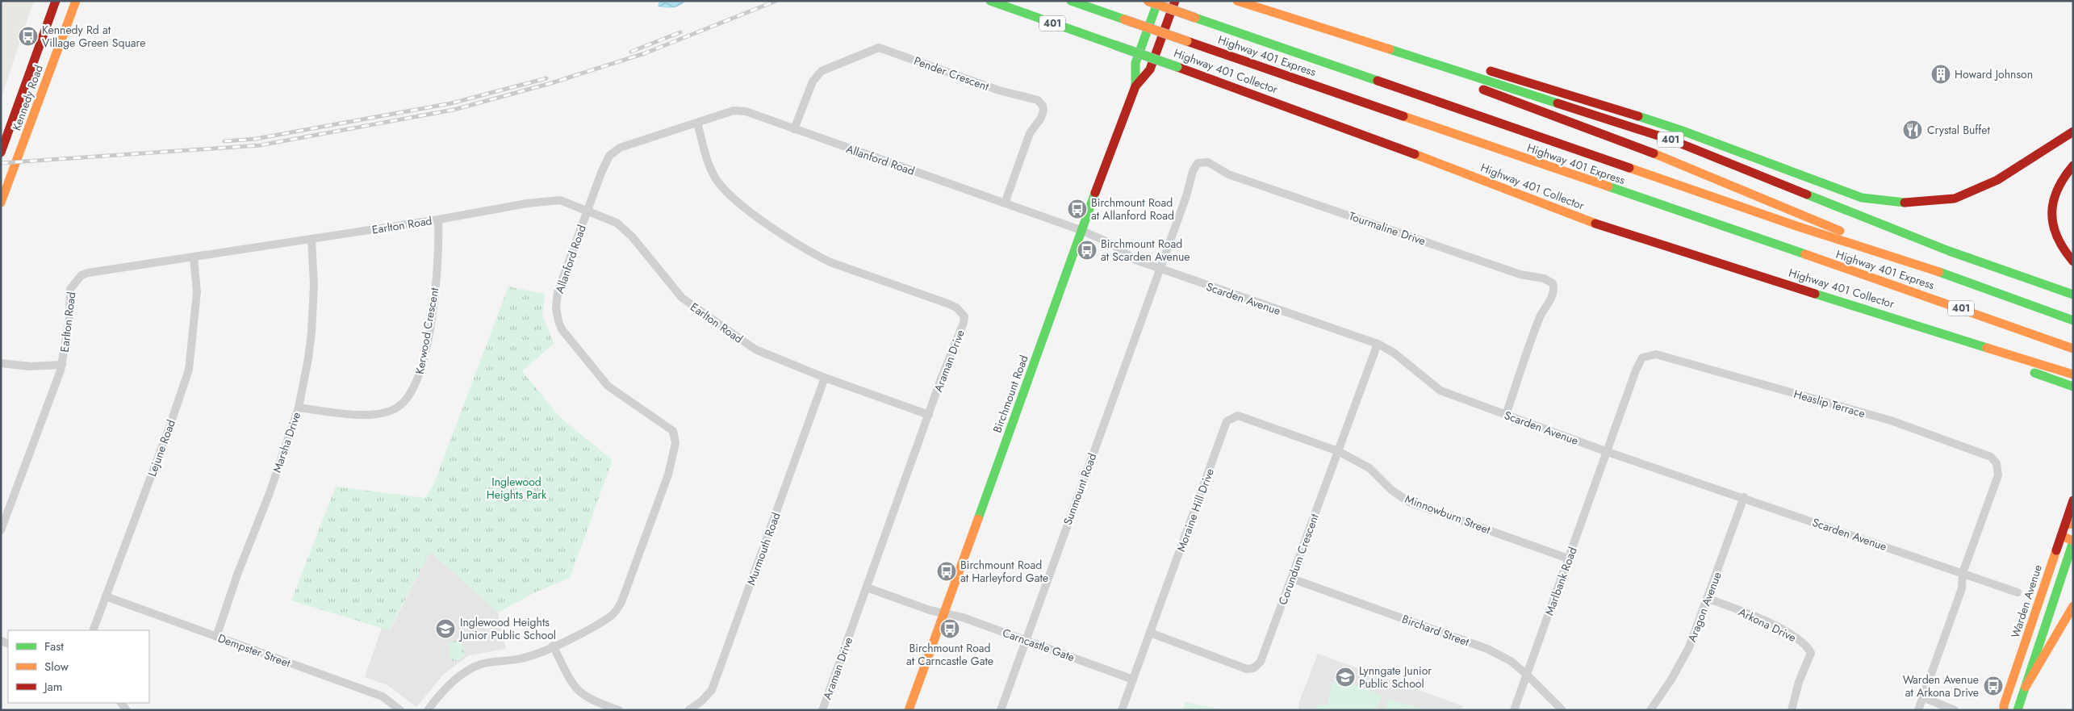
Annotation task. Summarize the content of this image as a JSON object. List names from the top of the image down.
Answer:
{
  "streets": {
    "main road": [
      "401",
      "Highway 401 Express",
      "Highway 401 Collector",
      "Kennedy Road",
      "Birchmount Road",
      "Warden Avenue"
    ],
    "street": [
      "Pender Crescent",
      "Allanford Road",
      "Earlton Road",
      "Tourmaline Drive",
      "Scarden Avenue",
      "Kerwood Crescent",
      "Araman Drive",
      "Heaslip Terrace",
      "Marsha Drive",
      "Lejune Road",
      "Sunmount Road",
      "Moraine Hill Drive",
      "Minnowburn Street",
      "Murmouth Road",
      "Corundum Crescent",
      "Marlbank Road",
      "Aragon Avenue",
      "Arkona Drive",
      "Birchard Street",
      "Carncastle Gate",
      "Dempster Street"
    ]
  },
  "crossings": [
    ["Pender Crescent", "Allanford Road"],
    ["Allanford Road", "Earlton Road"],
    ["Allanford Road", "Scarden Avenue"],
    ["Allanford Road", "Araman Drive"],
    ["Allanford Road", "Birchmount Road"],
    ["Earlton Road", "Kerwood Crescent"],
    ["Earlton Road", "Araman Drive"],
    ["Earlton Road", "Marsha Drive"],
    ["Earlton Road", "Lejune Road"],
    ["Earlton Road", "Murmouth Road"],
    ["Tourmaline Drive", "Scarden Avenue"],
    ["Tourmaline Drive", "Sunmount Road"],
    ["Scarden Avenue", "Birchmount Road"],
    ["Scarden Avenue", "Heaslip Terrace"],
    ["Scarden Avenue", "Sunmount Road"],
    ["Scarden Avenue", "Corundum Crescent"],
    ["Scarden Avenue", "Marlbank Road"],
    ["Scarden Avenue", "Aragon Avenue"],
    ["Kerwood Crescent", "Marsha Drive"],
    ["Araman Drive", "Carncastle Gate"],
    ["Birchmount Road", "Carncastle Gate"],
    ["Heaslip Terrace", "Marlbank Road"],
    ["Marsha Drive", "Dempster Street"],
    ["Lejune Road", "Dempster Street"],
    ["Sunmount Road", "Carncastle Gate"],
    ["Moraine Hill Drive", "Minnowburn Street"],
    ["Moraine Hill Drive", "Corundum Crescent"],
    ["Moraine Hill Drive", "Carncastle Gate"],
    ["Minnowburn Street", "Corundum Crescent"],
    ["Minnowburn Street", "Marlbank Road"],
    ["Corundum Crescent", "Birchard Street"],
    ["Marlbank Road", "Birchard Street"],
    ["Aragon Avenue", "Arkona Drive"]
  ],
  "parks": ["Inglewood Heights Park"],
  "places": {
    "bus stop": [
      "Kennedy Rd at Village Green Square",
      "Birchmount Road at Allanford Road",
      "Birchmount Road at Scarden Avenue",
      "Birchmount Road at Harleyford Gate",
      "Birchmount Road at Carncastle Gate",
      "Warden Avenue at Arkona Drive"
    ],
    "building": ["Howard Johnson"],
    "restaurant": ["Crystal Buffet"],
    "school or university": ["Inglewood Heights Junior Public School", "Lynngate Junior Public School"]
  },
  "legend": ["Fast", "Slow", "Jam"]
}
